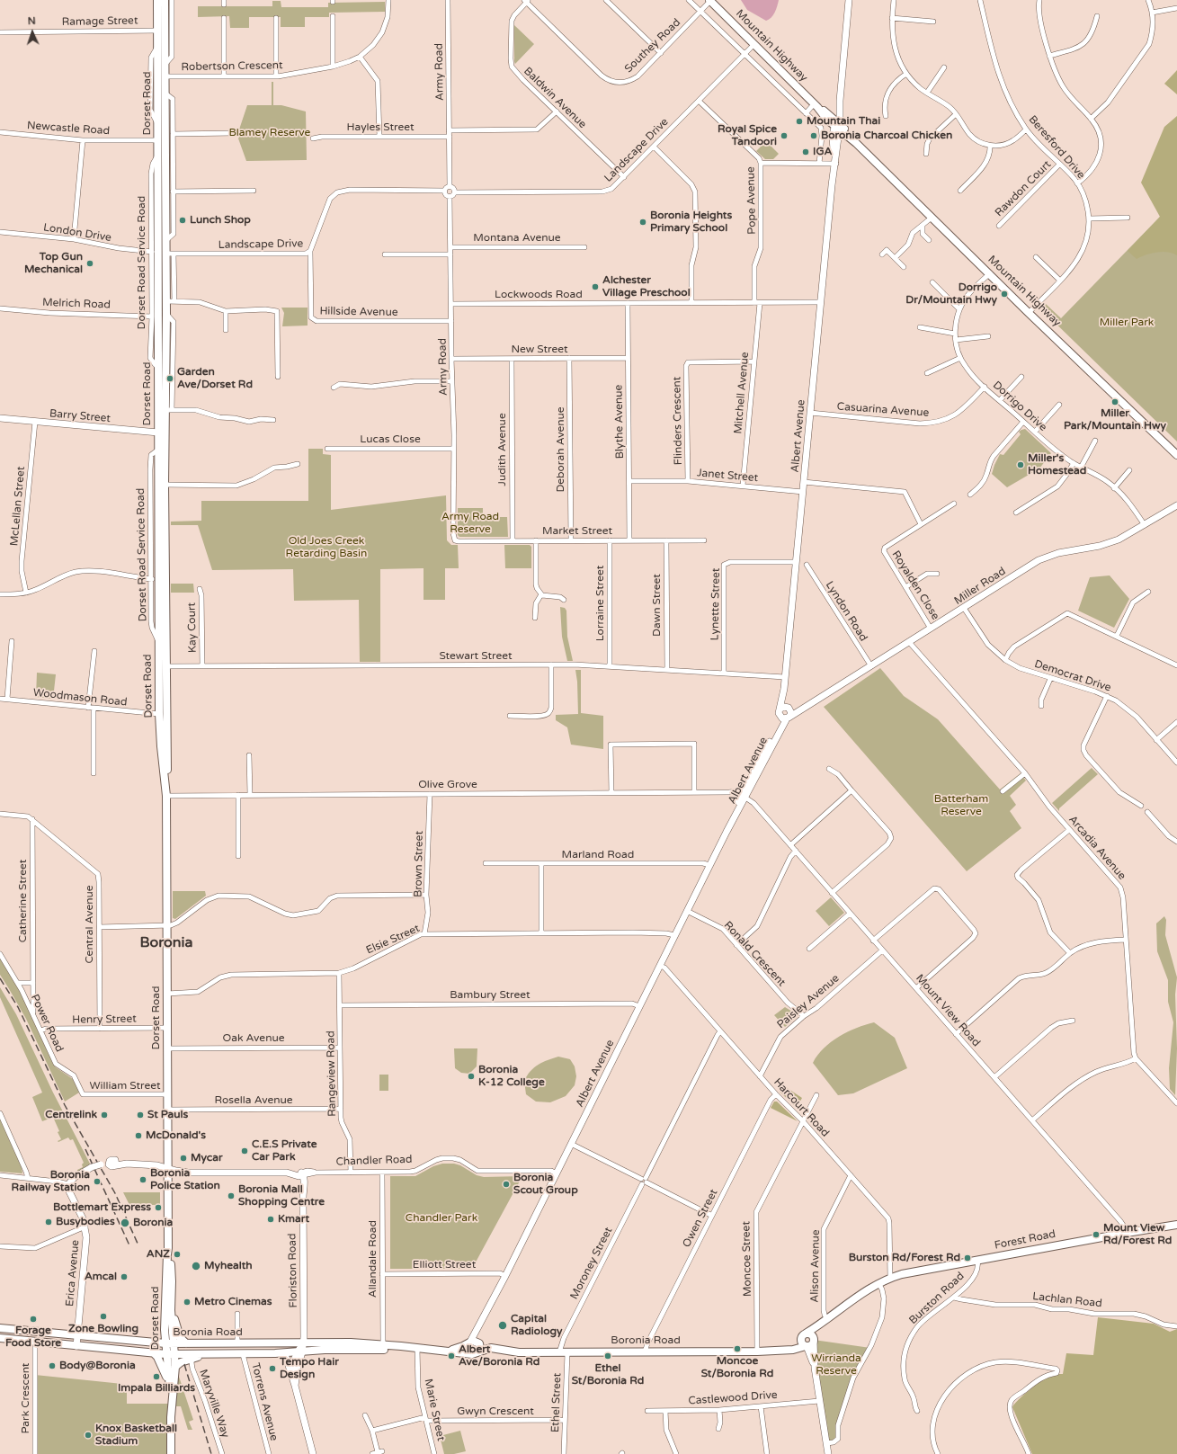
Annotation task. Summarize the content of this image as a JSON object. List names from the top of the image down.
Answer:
{
  "streets": {
    "main road": [
      "Mountain Highway",
      "Dorset Road",
      "Barry Street",
      "Albert Avenue",
      "Miller Road",
      "Chandler Road",
      "Forest Road",
      "Floriston Road",
      "Erica Avenue",
      "Boronia Road"
    ],
    "street": [
      "Ramage Street",
      "Southey Road",
      "Robertson Crescent",
      "Army Road",
      "Baldwin Avenue",
      "Hayles Street",
      "Newcastle Road",
      "Beresford Drive",
      "Landscape Drive",
      "Rawdon Court",
      "Pope Avenue",
      "London Drive",
      "Montana Avenue",
      "Dorset Road Service Road",
      "Lockwoods Road",
      "Melrich Road",
      "Hillside Avenue",
      "New Street",
      "Mitchell Avenue",
      "Dorrigo Drive",
      "Casuarina Avenue",
      "Flinders Crescent",
      "Blythe Avenue",
      "Lucas Close",
      "Judith Avenue",
      "Deborah Avenue",
      "Janet Street",
      "McLellan Street",
      "Market Street",
      "Royalden Close",
      "Lorraine Street",
      "Lynette Street",
      "Dawn Street",
      "Lyndon Road",
      "Kay Court",
      "Stewart Street",
      "Democrat Drive",
      "Woodmason Road",
      "Olive Grove",
      "Arcadia Avenue",
      "Marland Road",
      "Brown Street",
      "Catherine Street",
      "Central Avenue",
      "Elsie Street",
      "Ronald Crescent",
      "Bambury Street",
      "Paisley Avenue",
      "Mount View Road",
      "Henry Street",
      "Power Road",
      "Oak Avenue",
      "Rangeview Road",
      "William Street",
      "Rosella Avenue",
      "Harcourt Road",
      "Owen Street",
      "Allandale Road",
      "Moncoe Street",
      "Moroney Street",
      "Elliott Street",
      "Alison Avenue",
      "Burston Road",
      "Lachlan Road",
      "Park Crescent",
      "Castlewood Drive",
      "Torrens Avenue",
      "Ethel Street",
      "Maryville Way",
      "Marie Street",
      "Gwyn Crescent"
    ]
  },
  "crossings": [
    ["Ramage Street", "Dorset Road"],
    ["Southey Road", "Mountain Highway"],
    ["Southey Road", "Baldwin Avenue"],
    ["Mountain Highway", "Beresford Drive"],
    ["Mountain Highway", "Landscape Drive"],
    ["Mountain Highway", "Dorrigo Drive"],
    ["Mountain Highway", "Albert Avenue"],
    ["Robertson Crescent", "Dorset Road"],
    ["Army Road", "Hayles Street"],
    ["Army Road", "Landscape Drive"],
    ["Army Road", "Montana Avenue"],
    ["Army Road", "Lockwoods Road"],
    ["Army Road", "Hillside Avenue"],
    ["Army Road", "New Street"],
    ["Army Road", "Lucas Close"],
    ["Army Road", "Market Street"],
    ["Baldwin Avenue", "Landscape Drive"],
    ["Dorset Road", "Newcastle Road"],
    ["Dorset Road", "Landscape Drive"],
    ["Dorset Road", "London Drive"],
    ["Dorset Road", "Dorset Road Service Road"],
    ["Dorset Road", "Barry Street"],
    ["Dorset Road", "Stewart Street"],
    ["Dorset Road", "Woodmason Road"],
    ["Dorset Road", "Olive Grove"],
    ["Dorset Road", "Elsie Street"],
    ["Dorset Road", "Henry Street"],
    ["Dorset Road", "Oak Avenue"],
    ["Dorset Road", "William Street"],
    ["Dorset Road", "Rosella Avenue"],
    ["Dorset Road", "Chandler Road"],
    ["Dorset Road", "Boronia Road"],
    ["Beresford Drive", "Rawdon Court"],
    ["Landscape Drive", "Pope Avenue"],
    ["Landscape Drive", "London Drive"],
    ["Landscape Drive", "Dorset Road Service Road"],
    ["Landscape Drive", "Hillside Avenue"],
    ["Pope Avenue", "Lockwoods Road"],
    ["London Drive", "Dorset Road Service Road"],
    ["Dorset Road Service Road", "Melrich Road"],
    ["Lockwoods Road", "Mitchell Avenue"],
    ["Lockwoods Road", "Blythe Avenue"],
    ["Lockwoods Road", "Albert Avenue"],
    ["New Street", "Blythe Avenue"],
    ["New Street", "Judith Avenue"],
    ["New Street", "Deborah Avenue"],
    ["Mitchell Avenue", "Flinders Crescent"],
    ["Mitchell Avenue", "Janet Street"],
    ["Dorrigo Drive", "Casuarina Avenue"],
    ["Dorrigo Drive", "Miller Road"],
    ["Casuarina Avenue", "Albert Avenue"],
    ["Barry Street", "McLellan Street"],
    ["Flinders Crescent", "Janet Street"],
    ["Blythe Avenue", "Janet Street"],
    ["Blythe Avenue", "Market Street"],
    ["Albert Avenue", "Janet Street"],
    ["Albert Avenue", "Miller Road"],
    ["Albert Avenue", "Lynette Street"],
    ["Albert Avenue", "Stewart Street"],
    ["Albert Avenue", "Olive Grove"],
    ["Albert Avenue", "Marland Road"],
    ["Albert Avenue", "Elsie Street"],
    ["Albert Avenue", "Ronald Crescent"],
    ["Albert Avenue", "Bambury Street"],
    ["Albert Avenue", "Mount View Road"],
    ["Albert Avenue", "Harcourt Road"],
    ["Albert Avenue", "Chandler Road"],
    ["Albert Avenue", "Elliott Street"],
    ["Albert Avenue", "Boronia Road"],
    ["Judith Avenue", "Market Street"],
    ["Deborah Avenue", "Market Street"],
    ["Market Street", "Lorraine Street"],
    ["Market Street", "Dawn Street"],
    ["Royalden Close", "Miller Road"],
    ["Miller Road", "Lyndon Road"],
    ["Miller Road", "Democrat Drive"],
    ["Miller Road", "Arcadia Avenue"],
    ["Lorraine Street", "Stewart Street"],
    ["Lynette Street", "Stewart Street"],
    ["Dawn Street", "Stewart Street"],
    ["Kay Court", "Stewart Street"],
    ["Olive Grove", "Brown Street"],
    ["Olive Grove", "Mount View Road"],
    ["Brown Street", "Elsie Street"],
    ["Catherine Street", "Central Avenue"],
    ["Catherine Street", "Power Road"],
    ["Central Avenue", "Henry Street"],
    ["Elsie Street", "Rangeview Road"],
    ["Ronald Crescent", "Paisley Avenue"],
    ["Bambury Street", "Rangeview Road"],
    ["Paisley Avenue", "Mount View Road"],
    ["Paisley Avenue", "Harcourt Road"],
    ["Mount View Road", "Forest Road"],
    ["Henry Street", "Power Road"],
    ["Power Road", "William Street"],
    ["Oak Avenue", "Rangeview Road"],
    ["Rangeview Road", "Rosella Avenue"],
    ["Rangeview Road", "Chandler Road"],
    ["Harcourt Road", "Owen Street"],
    ["Harcourt Road", "Forest Road"],
    ["Harcourt Road", "Moncoe Street"],
    ["Harcourt Road", "Moroney Street"],
    ["Harcourt Road", "Alison Avenue"],
    ["Chandler Road", "Allandale Road"],
    ["Chandler Road", "Floriston Road"],
    ["Chandler Road", "Erica Avenue"],
    ["Owen Street", "Boronia Road"],
    ["Forest Road", "Alison Avenue"],
    ["Forest Road", "Burston Road"],
    ["Forest Road", "Boronia Road"],
    ["Allandale Road", "Elliott Street"],
    ["Allandale Road", "Boronia Road"],
    ["Moncoe Street", "Boronia Road"],
    ["Moroney Street", "Boronia Road"],
    ["Floriston Road", "Boronia Road"],
    ["Erica Avenue", "Boronia Road"],
    ["Burston Road", "Lachlan Road"],
    ["Boronia Road", "Park Crescent"],
    ["Boronia Road", "Torrens Avenue"],
    ["Boronia Road", "Ethel Street"],
    ["Boronia Road", "Maryville Way"],
    ["Boronia Road", "Marie Street"],
    ["Ethel Street", "Gwyn Crescent"],
    ["Marie Street", "Gwyn Crescent"]
  ],
  "districts": ["Boronia"],
  "parks": [
    "Blamey Reserve",
    "Miller Park",
    "Army Road Reserve",
    "Old Joes Creek Retarding Basin",
    "Batterham Reserve",
    "Chandler Park",
    "Wirrianda Reserve"
  ],
  "places": [
    "Mountain Thai",
    "Royal Spice Tandoori",
    "Boronia Charcoal Chicken",
    "IGA",
    "Lunch Shop",
    "Boronia Heights Primary School",
    "Top Gun Mechanical",
    "Alchester Village Preschool",
    "Dorrigo Dr/Mountain Hwy",
    "Garden Ave/Dorset Rd",
    "Miller Park/Mountain Hwy",
    "Miller's Homestead",
    "Boronia K-12 College",
    "Centrelink",
    "St Pauls",
    "McDonald's",
    "C.E.S Private Car Park",
    "Mycar",
    "Boronia Police Station",
    "Boronia Railway Station",
    "Boronia Scout Group",
    "Boronia Mall Shopping Centre",
    "Bottlemart Express",
    "Kmart",
    "Busybodies",
    "Boronia",
    "Mount View Rd/Forest Rd",
    "ANZ",
    "Burston Rd/Forest Rd",
    "Myhealth",
    "Amcal",
    "Metro Cinemas",
    "Zone Bowling",
    "Forage Food Store",
    "Capital Radiology",
    "Moncoe St/Boronia Rd",
    "Albert Ave/Boronia Rd",
    "Ethel St/Boronia Rd",
    "Body@Boronia",
    "Tempo Hair Design",
    "Impala Billiards",
    "Knox Basketball Stadium"
  ],
  "north": "top"
}
